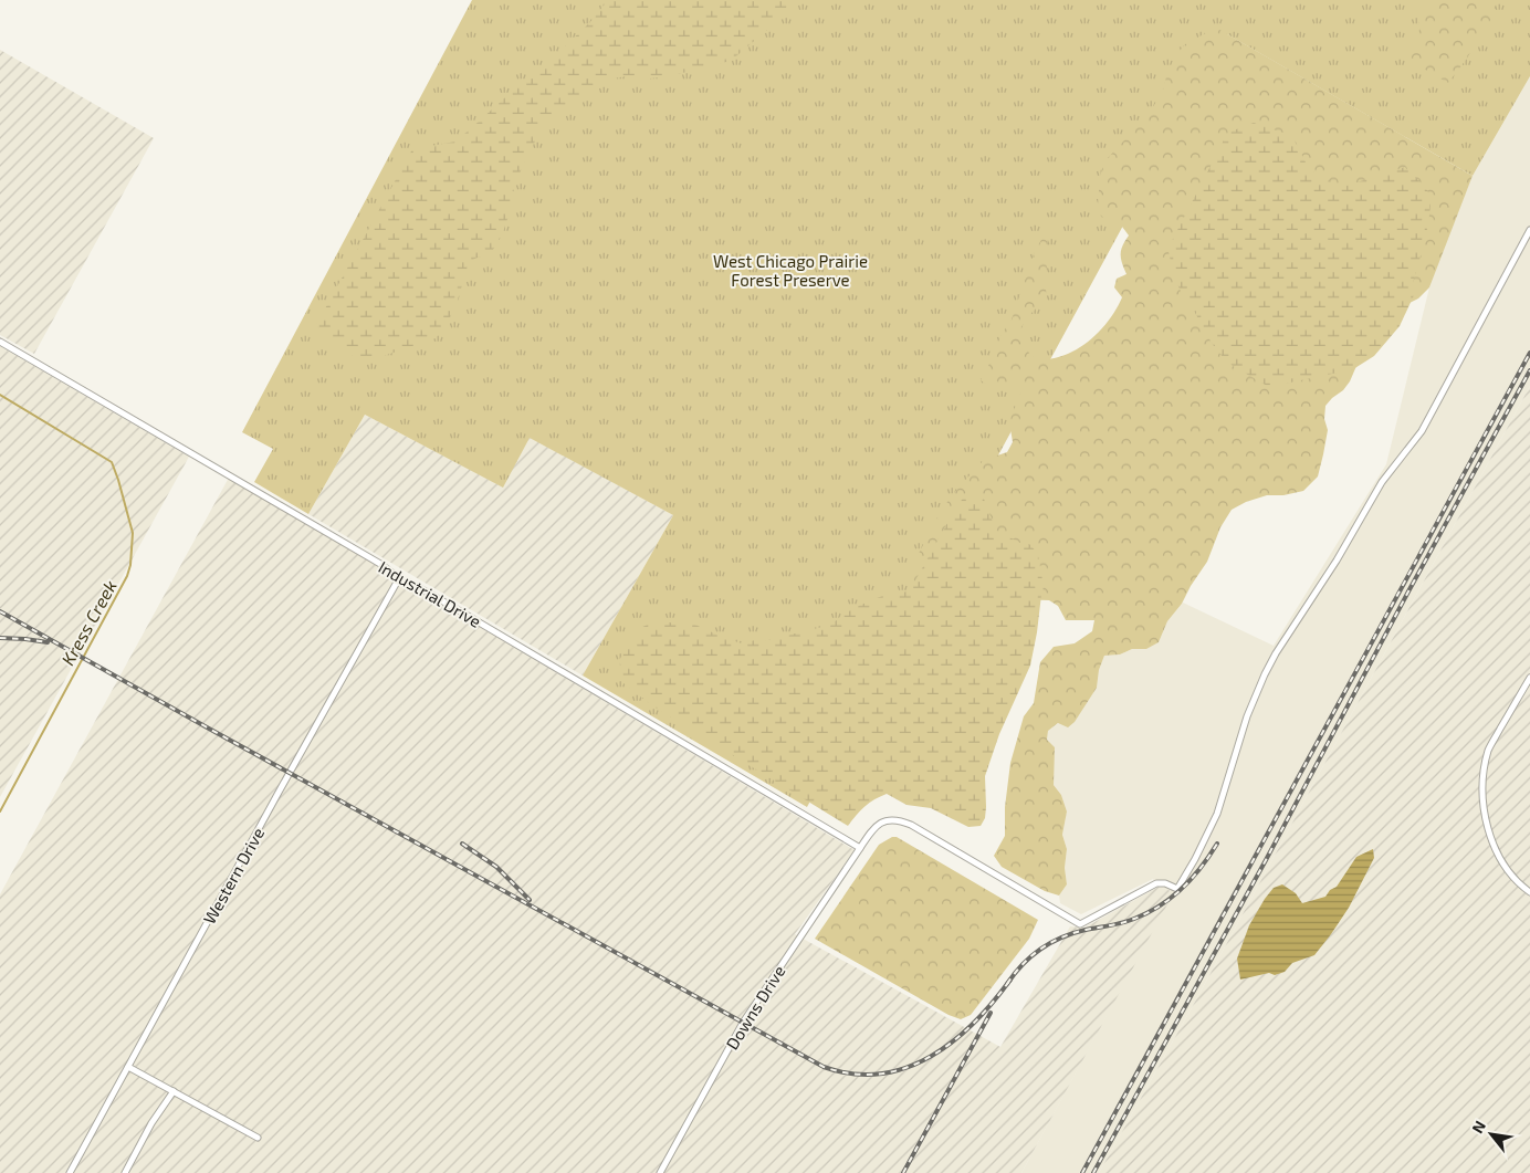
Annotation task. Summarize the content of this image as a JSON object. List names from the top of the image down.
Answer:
{
  "streets": {
    "street": ["Industrial Drive", "Western Drive", "Downs Drive"]
  },
  "crossings": [
    ["Industrial Drive", "Western Drive"],
    ["Industrial Drive", "Downs Drive"]
  ],
  "water": ["Kress Creek"],
  "parks": ["West Chicago Prairie Forest Preserve"],
  "north": "top left"
}
